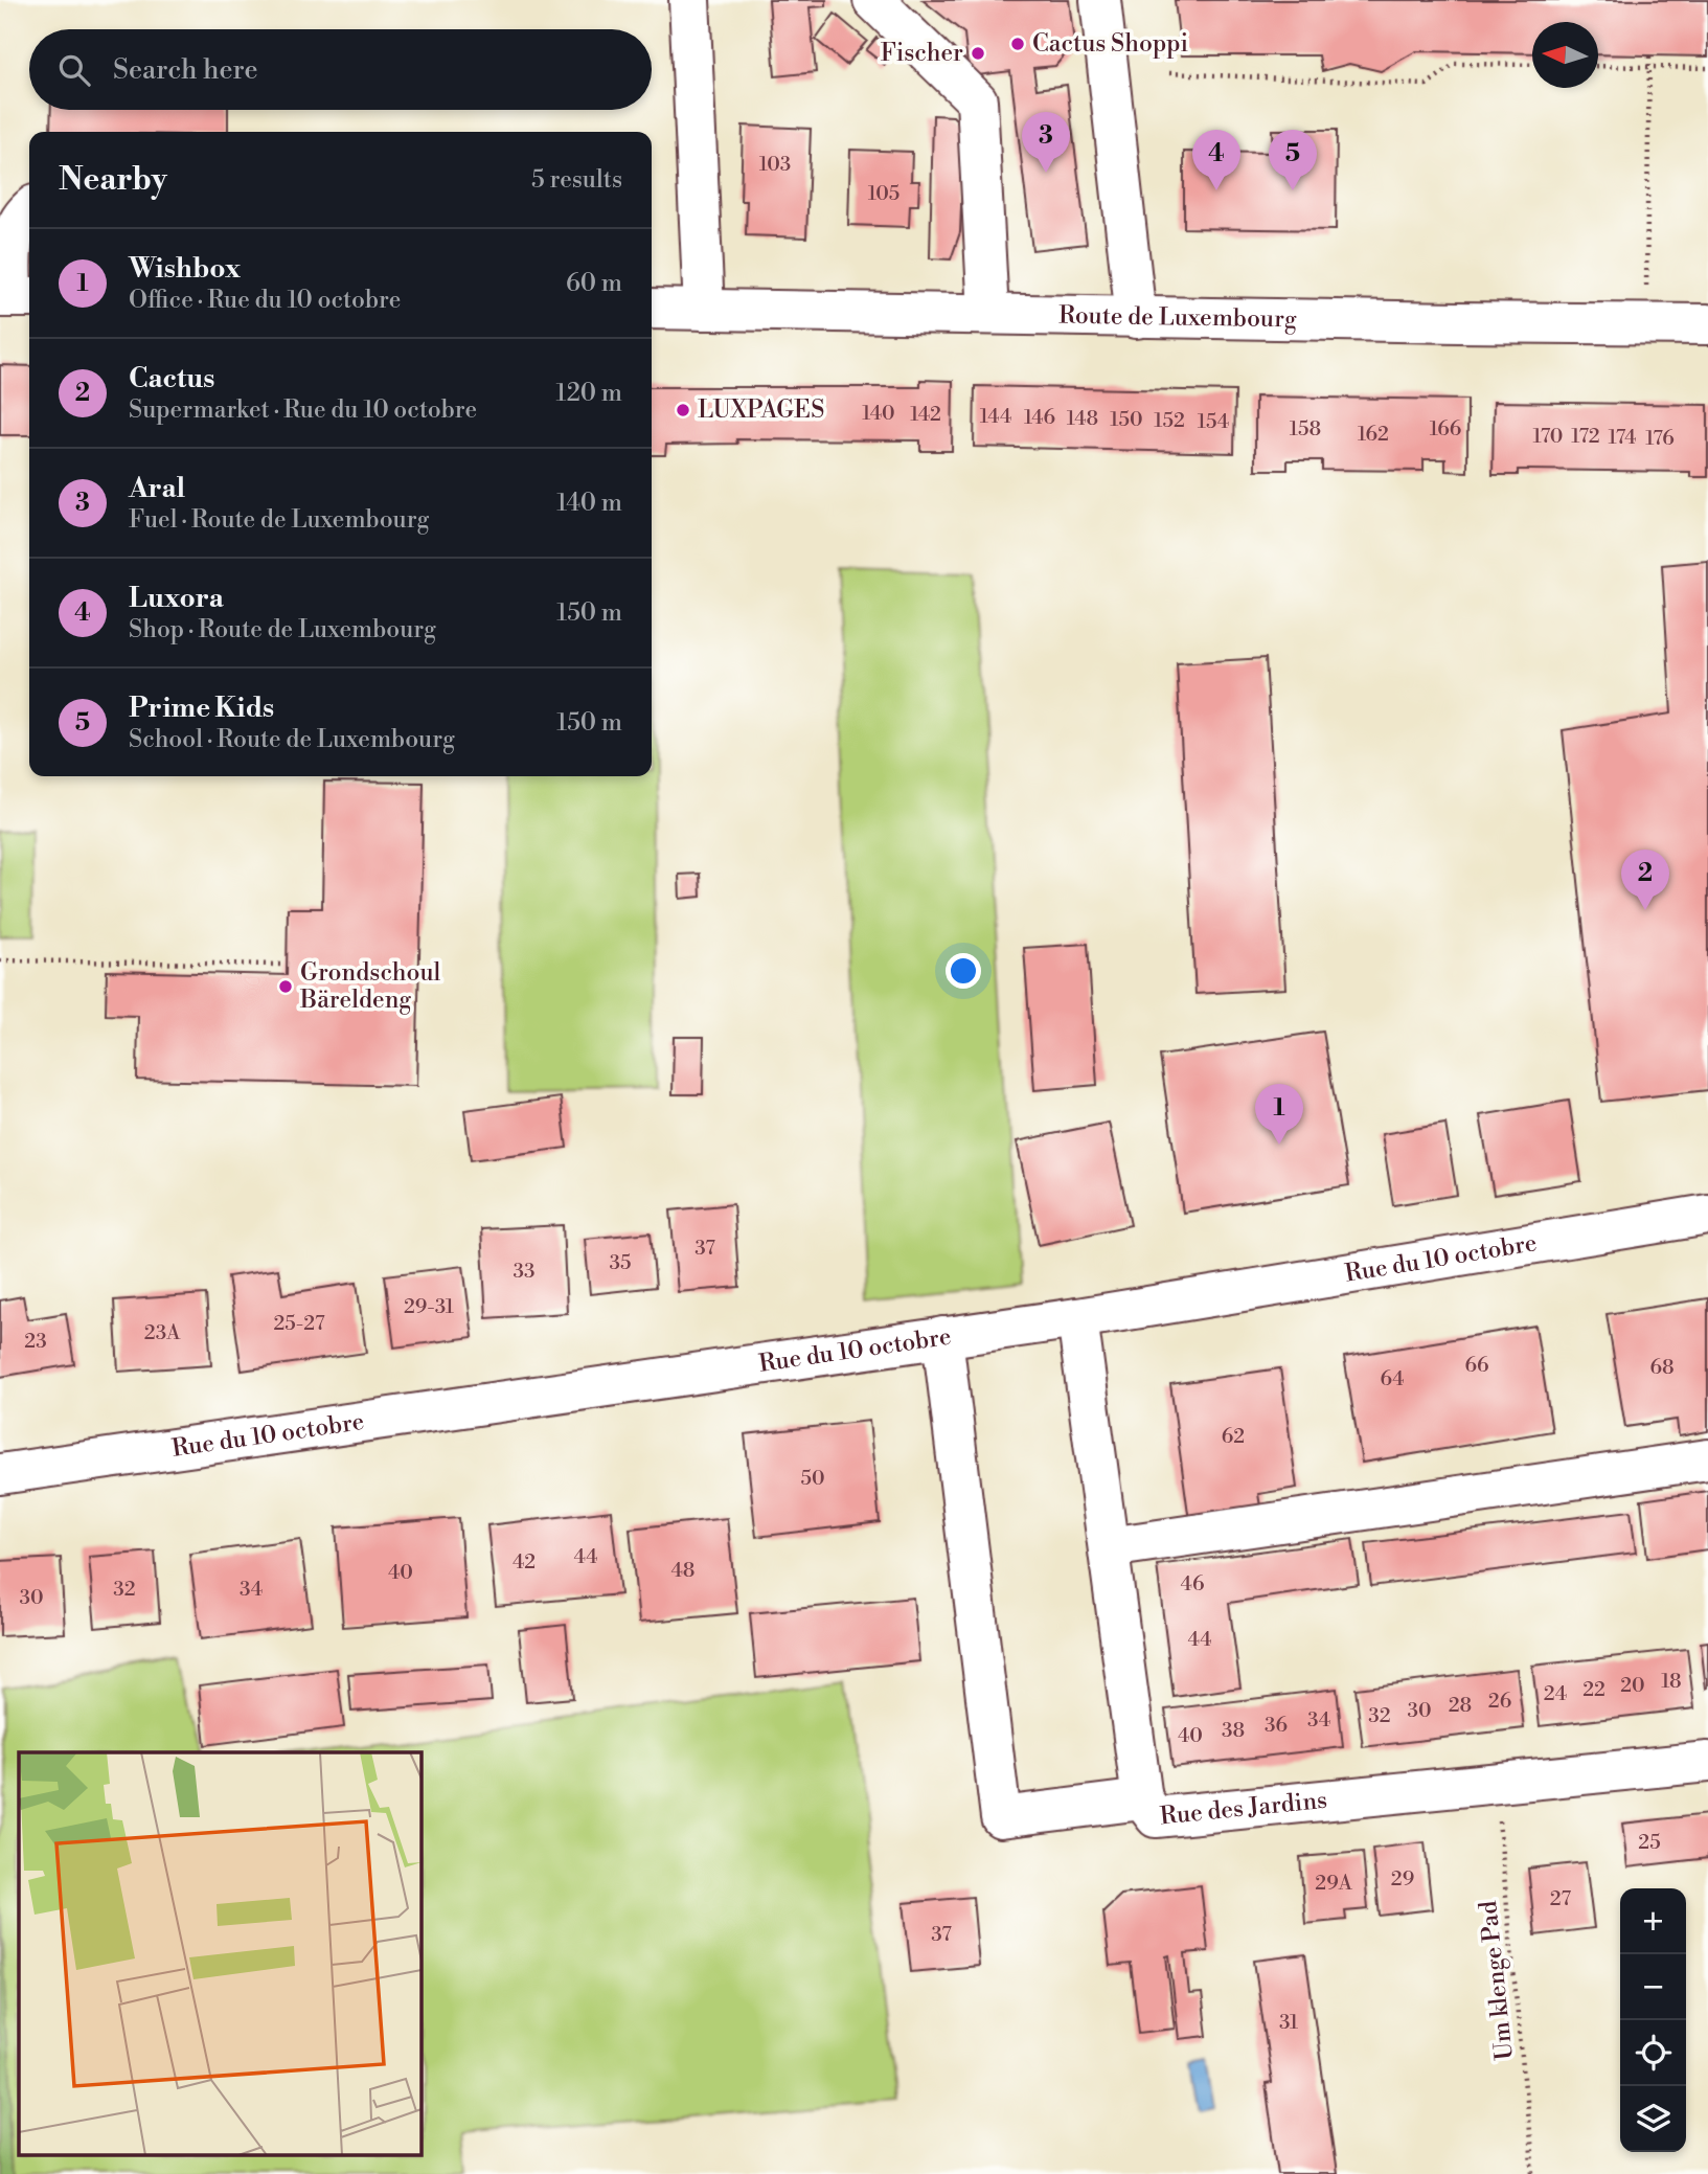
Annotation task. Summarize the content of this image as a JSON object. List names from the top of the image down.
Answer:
{
  "streets": {
    "street": ["Route de Luxembourg", "Rue du 10 octobre", "Rue des Jardins"],
    "path": ["Um klenge Pad"]
  },
  "crossings": [
    ["Rue du 10 octobre", "Rue des Jardins"],
    ["Rue des Jardins", "Um klenge Pad"]
  ],
  "places": [
    "Cactus Shoppi",
    "Fischer",
    "LUXPAGES",
    "Grondschoul Bäreldeng"
  ],
  "house_numbers": [
    "103",
    "105",
    "140",
    "142",
    "144",
    "146",
    "148",
    "150",
    "152",
    "154",
    "158",
    "166",
    "162",
    "170",
    "172",
    "174",
    "176",
    "37",
    "35",
    "33",
    "29-31",
    "25-27",
    "23A",
    "23",
    "66",
    "68",
    "64",
    "62",
    "50",
    "44",
    "42",
    "48",
    "40",
    "46",
    "32",
    "34",
    "30",
    "44",
    "18",
    "20",
    "22",
    "24",
    "26",
    "28",
    "30",
    "32",
    "34",
    "36",
    "38",
    "40",
    "25",
    "29",
    "29A",
    "27",
    "37",
    "31"
  ],
  "north": "left",
  "page": {
    "search": "Search here",
    "pins": [
      "3",
      "4",
      "5",
      "2",
      "1"
    ],
    "heading": ["Nearby", "5 results"],
    "list": [
      {
        "mark": "1",
        "name": "Wishbox",
        "note": "Office · Rue du 10 octobre",
        "value": "60 m"
      },
      {
        "mark": "2",
        "name": "Cactus",
        "note": "Supermarket · Rue du 10 octobre",
        "value": "120 m"
      },
      {
        "mark": "3",
        "name": "Aral",
        "note": "Fuel · Route de Luxembourg",
        "value": "140 m"
      },
      {
        "mark": "4",
        "name": "Luxora",
        "note": "Shop · Route de Luxembourg",
        "value": "150 m"
      },
      {
        "mark": "5",
        "name": "Prime Kids",
        "note": "School · Route de Luxembourg",
        "value": "150 m"
      }
    ],
    "map_buttons": ["+", "−"]
  }
}
